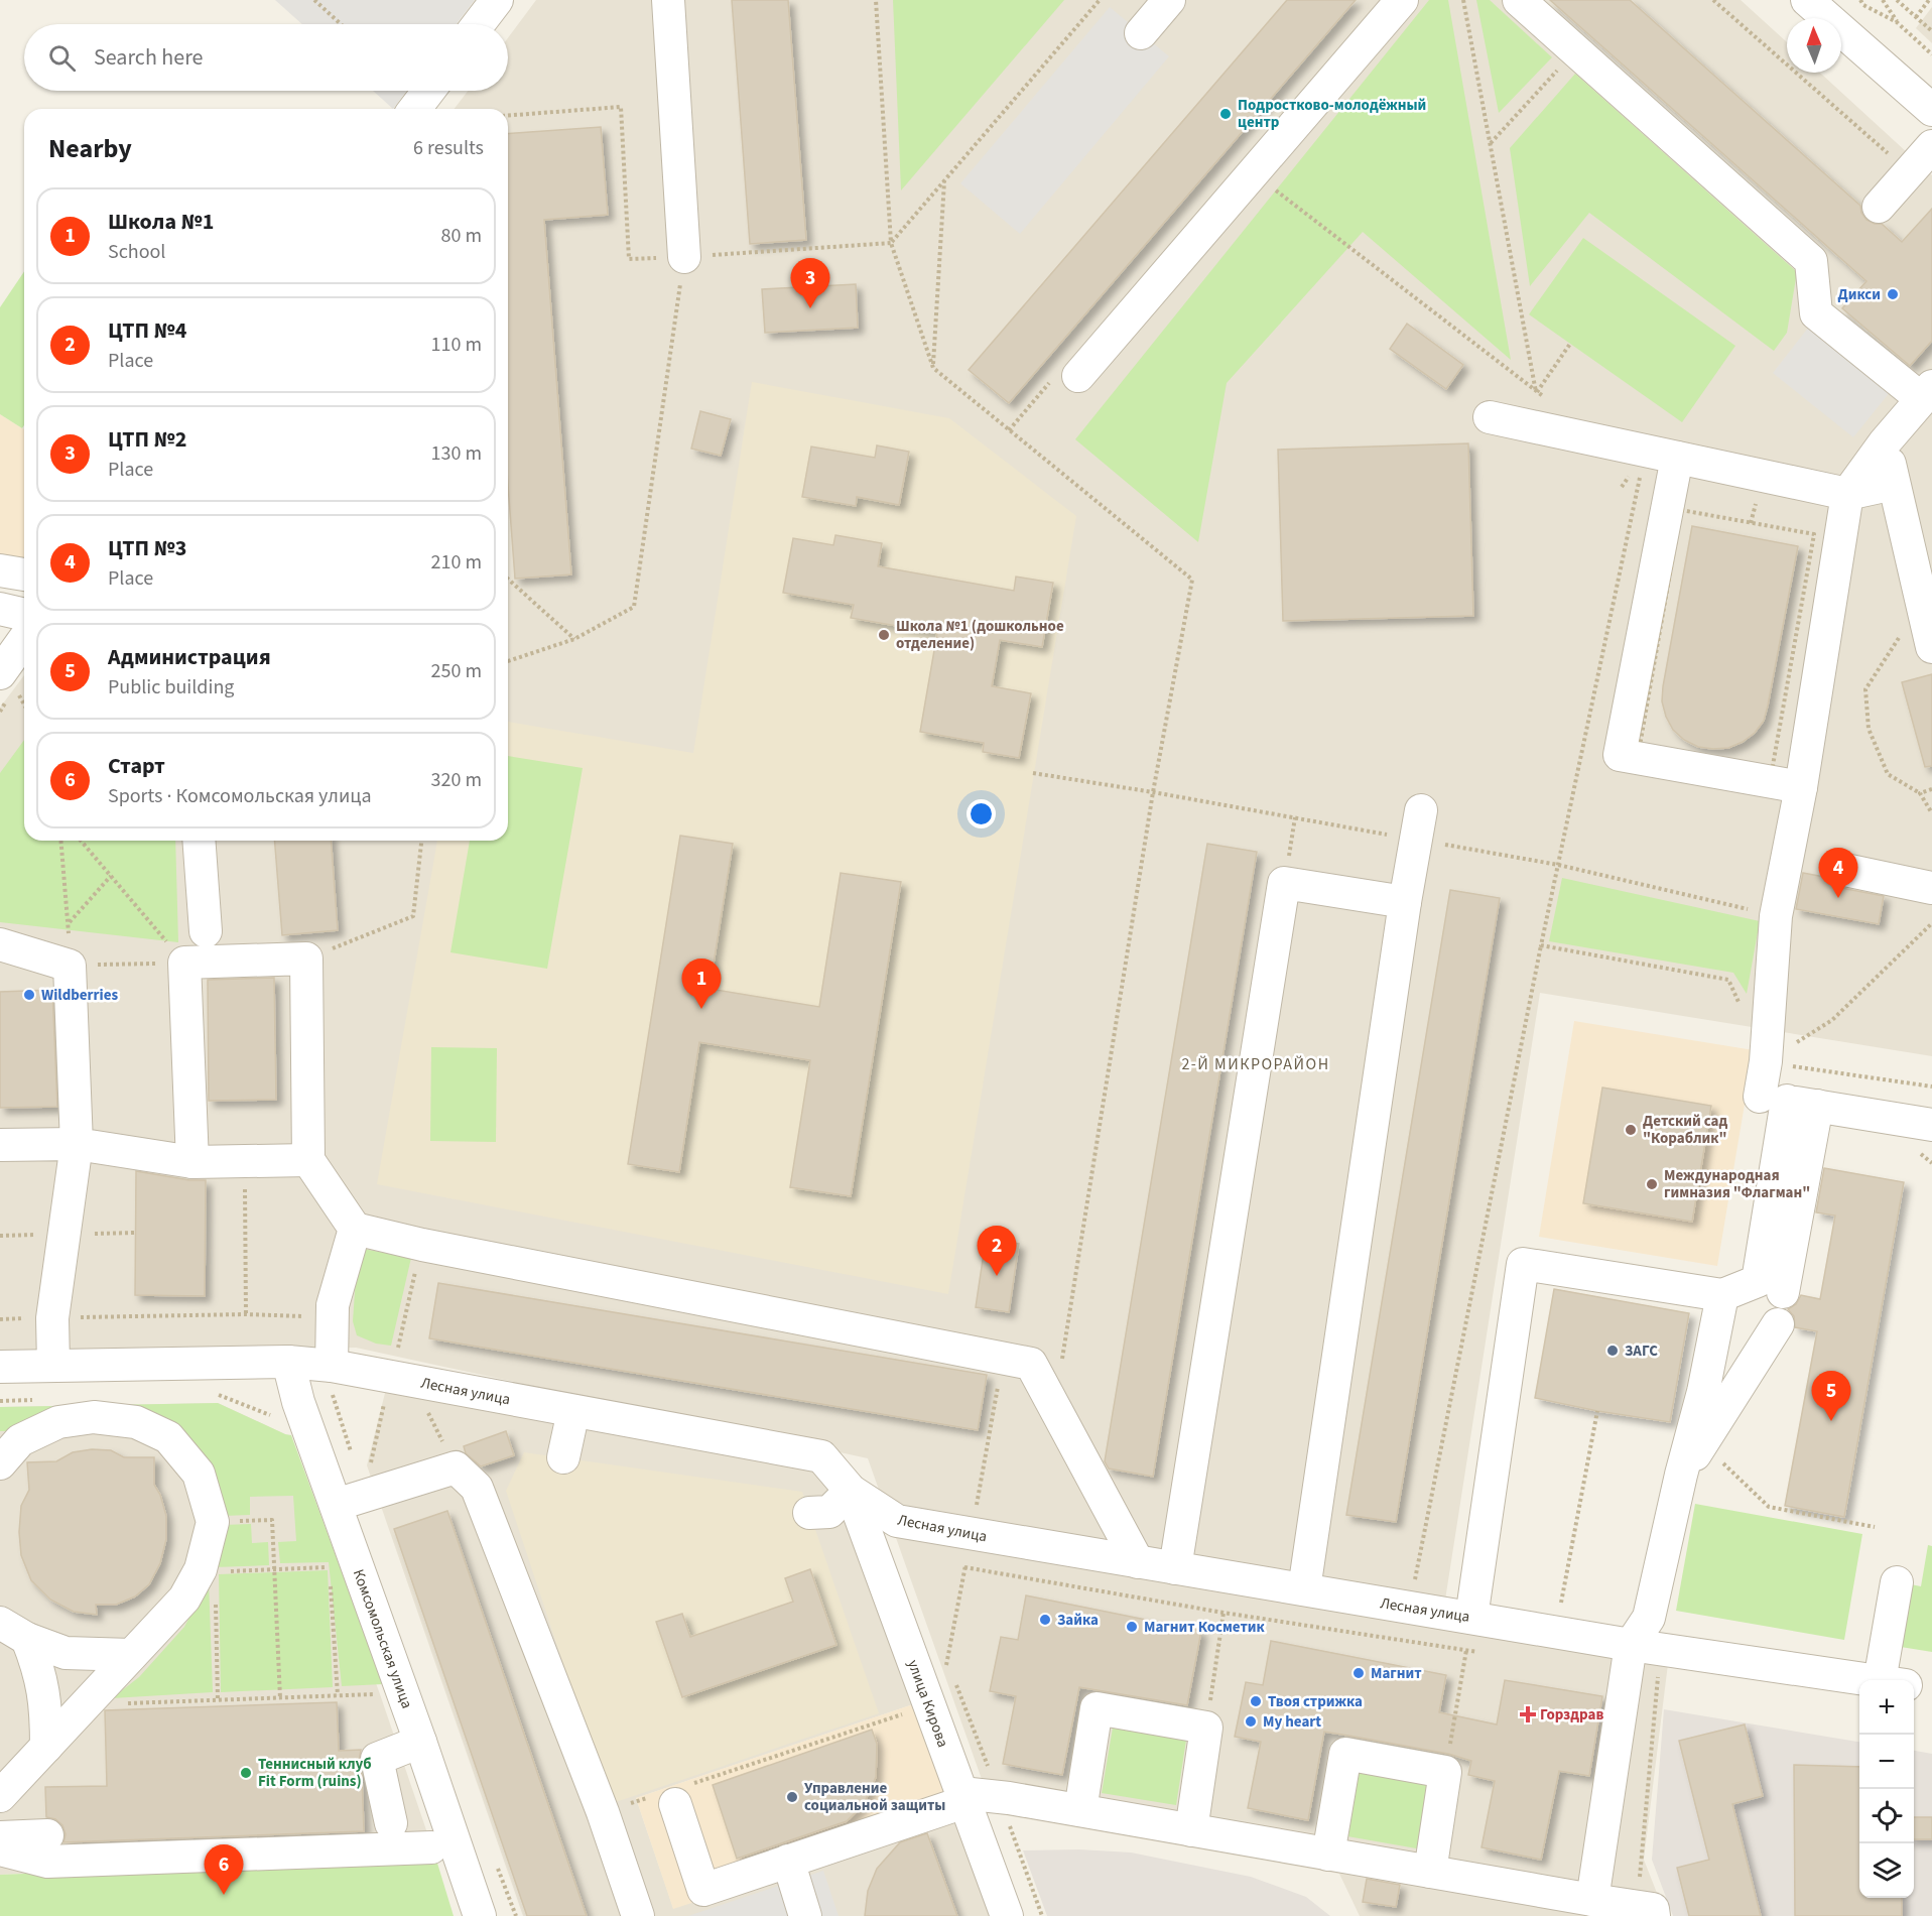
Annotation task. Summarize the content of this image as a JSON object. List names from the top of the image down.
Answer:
{
  "streets": {
    "street": ["Лесная улица", "Комсомольская улица", "улица Кирова"]
  },
  "crossings": [
    ["Лесная улица", "Комсомольская улица"],
    ["Лесная улица", "улица Кирова"]
  ],
  "districts": ["2-Й МИКРОРАЙОН"],
  "places": {
    "other": [
      "Подростково-молодёжный центр",
      "Дикси",
      "Школа №1 (дошкольное отделение)",
      "Wildberries",
      "Детский сад \"Кораблик\"",
      "Международная гимназия \"Флагман\"",
      "ЗАГС",
      "Зайка",
      "Магнит Косметик",
      "Магнит",
      "Твоя стрижка",
      "My heart",
      "Теннисный клуб Fit Form (ruins)",
      "Управление социальной защиты"
    ],
    "health": ["Горздрав"]
  },
  "north": "top",
  "page": {
    "search": "Search here",
    "heading": ["Nearby", "6 results"],
    "list": [
      {
        "mark": "1",
        "name": "Школа №1",
        "note": "School",
        "value": "80 m"
      },
      {
        "mark": "2",
        "name": "ЦТП №4",
        "note": "Place",
        "value": "110 m"
      },
      {
        "mark": "3",
        "name": "ЦТП №2",
        "note": "Place",
        "value": "130 m"
      },
      {
        "mark": "4",
        "name": "ЦТП №3",
        "note": "Place",
        "value": "210 m"
      },
      {
        "mark": "5",
        "name": "Администрация",
        "note": "Public building",
        "value": "250 m"
      },
      {
        "mark": "6",
        "name": "Старт",
        "note": "Sports · Комсомольская улица",
        "value": "320 m"
      }
    ],
    "pins": [
      "3",
      "4",
      "1",
      "2",
      "5",
      "6"
    ],
    "map_buttons": ["+", "−"]
  }
}
